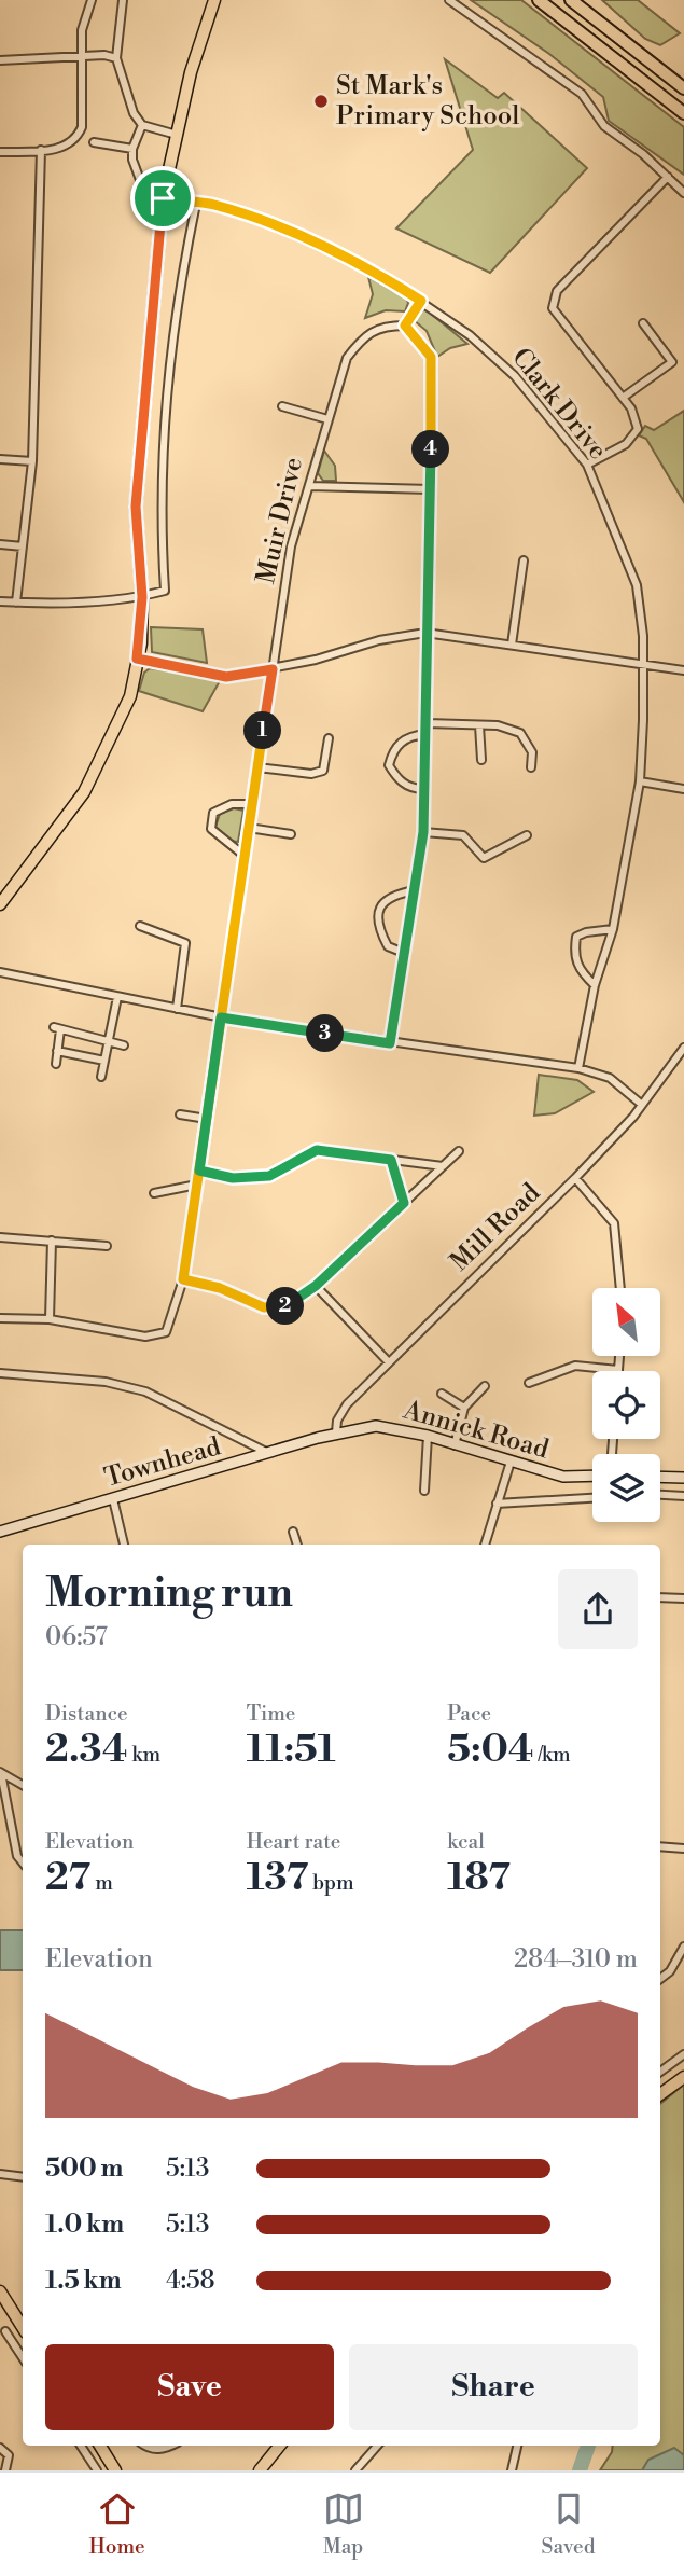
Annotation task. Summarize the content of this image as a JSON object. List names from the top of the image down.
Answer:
{
  "streets": {
    "main road": ["Annick Road", "Townhead"],
    "street": ["Clark Drive", "Muir Drive", "Mill Road"]
  },
  "crossings": [
    ["Mill Road", "Annick Road"],
    ["Mill Road", "Townhead"],
    ["Annick Road", "Townhead"]
  ],
  "places": ["St Mark's Primary School"],
  "north": "top left",
  "page": {
    "pins": [
      "4",
      "1",
      "3",
      "2"
    ],
    "heading": ["Morning run", "06:57"],
    "stats": [
      ["Distance", "2.34 km"],
      ["Time", "11:51"],
      ["Pace", "5:04 /km"],
      ["Elevation", "27 m"],
      ["Heart rate", "137 bpm"],
      ["kcal", "187"]
    ],
    "chart": ["Elevation", "284–310 m"],
    "list": [
      {
        "name": "500 m",
        "note": "5:13"
      },
      {
        "name": "1.0 km",
        "note": "5:13"
      },
      {
        "name": "1.5 km",
        "note": "4:58"
      }
    ],
    "buttons": ["Save", "Share"],
    "tabs": ["Home", "Map", "Saved"]
  }
}
